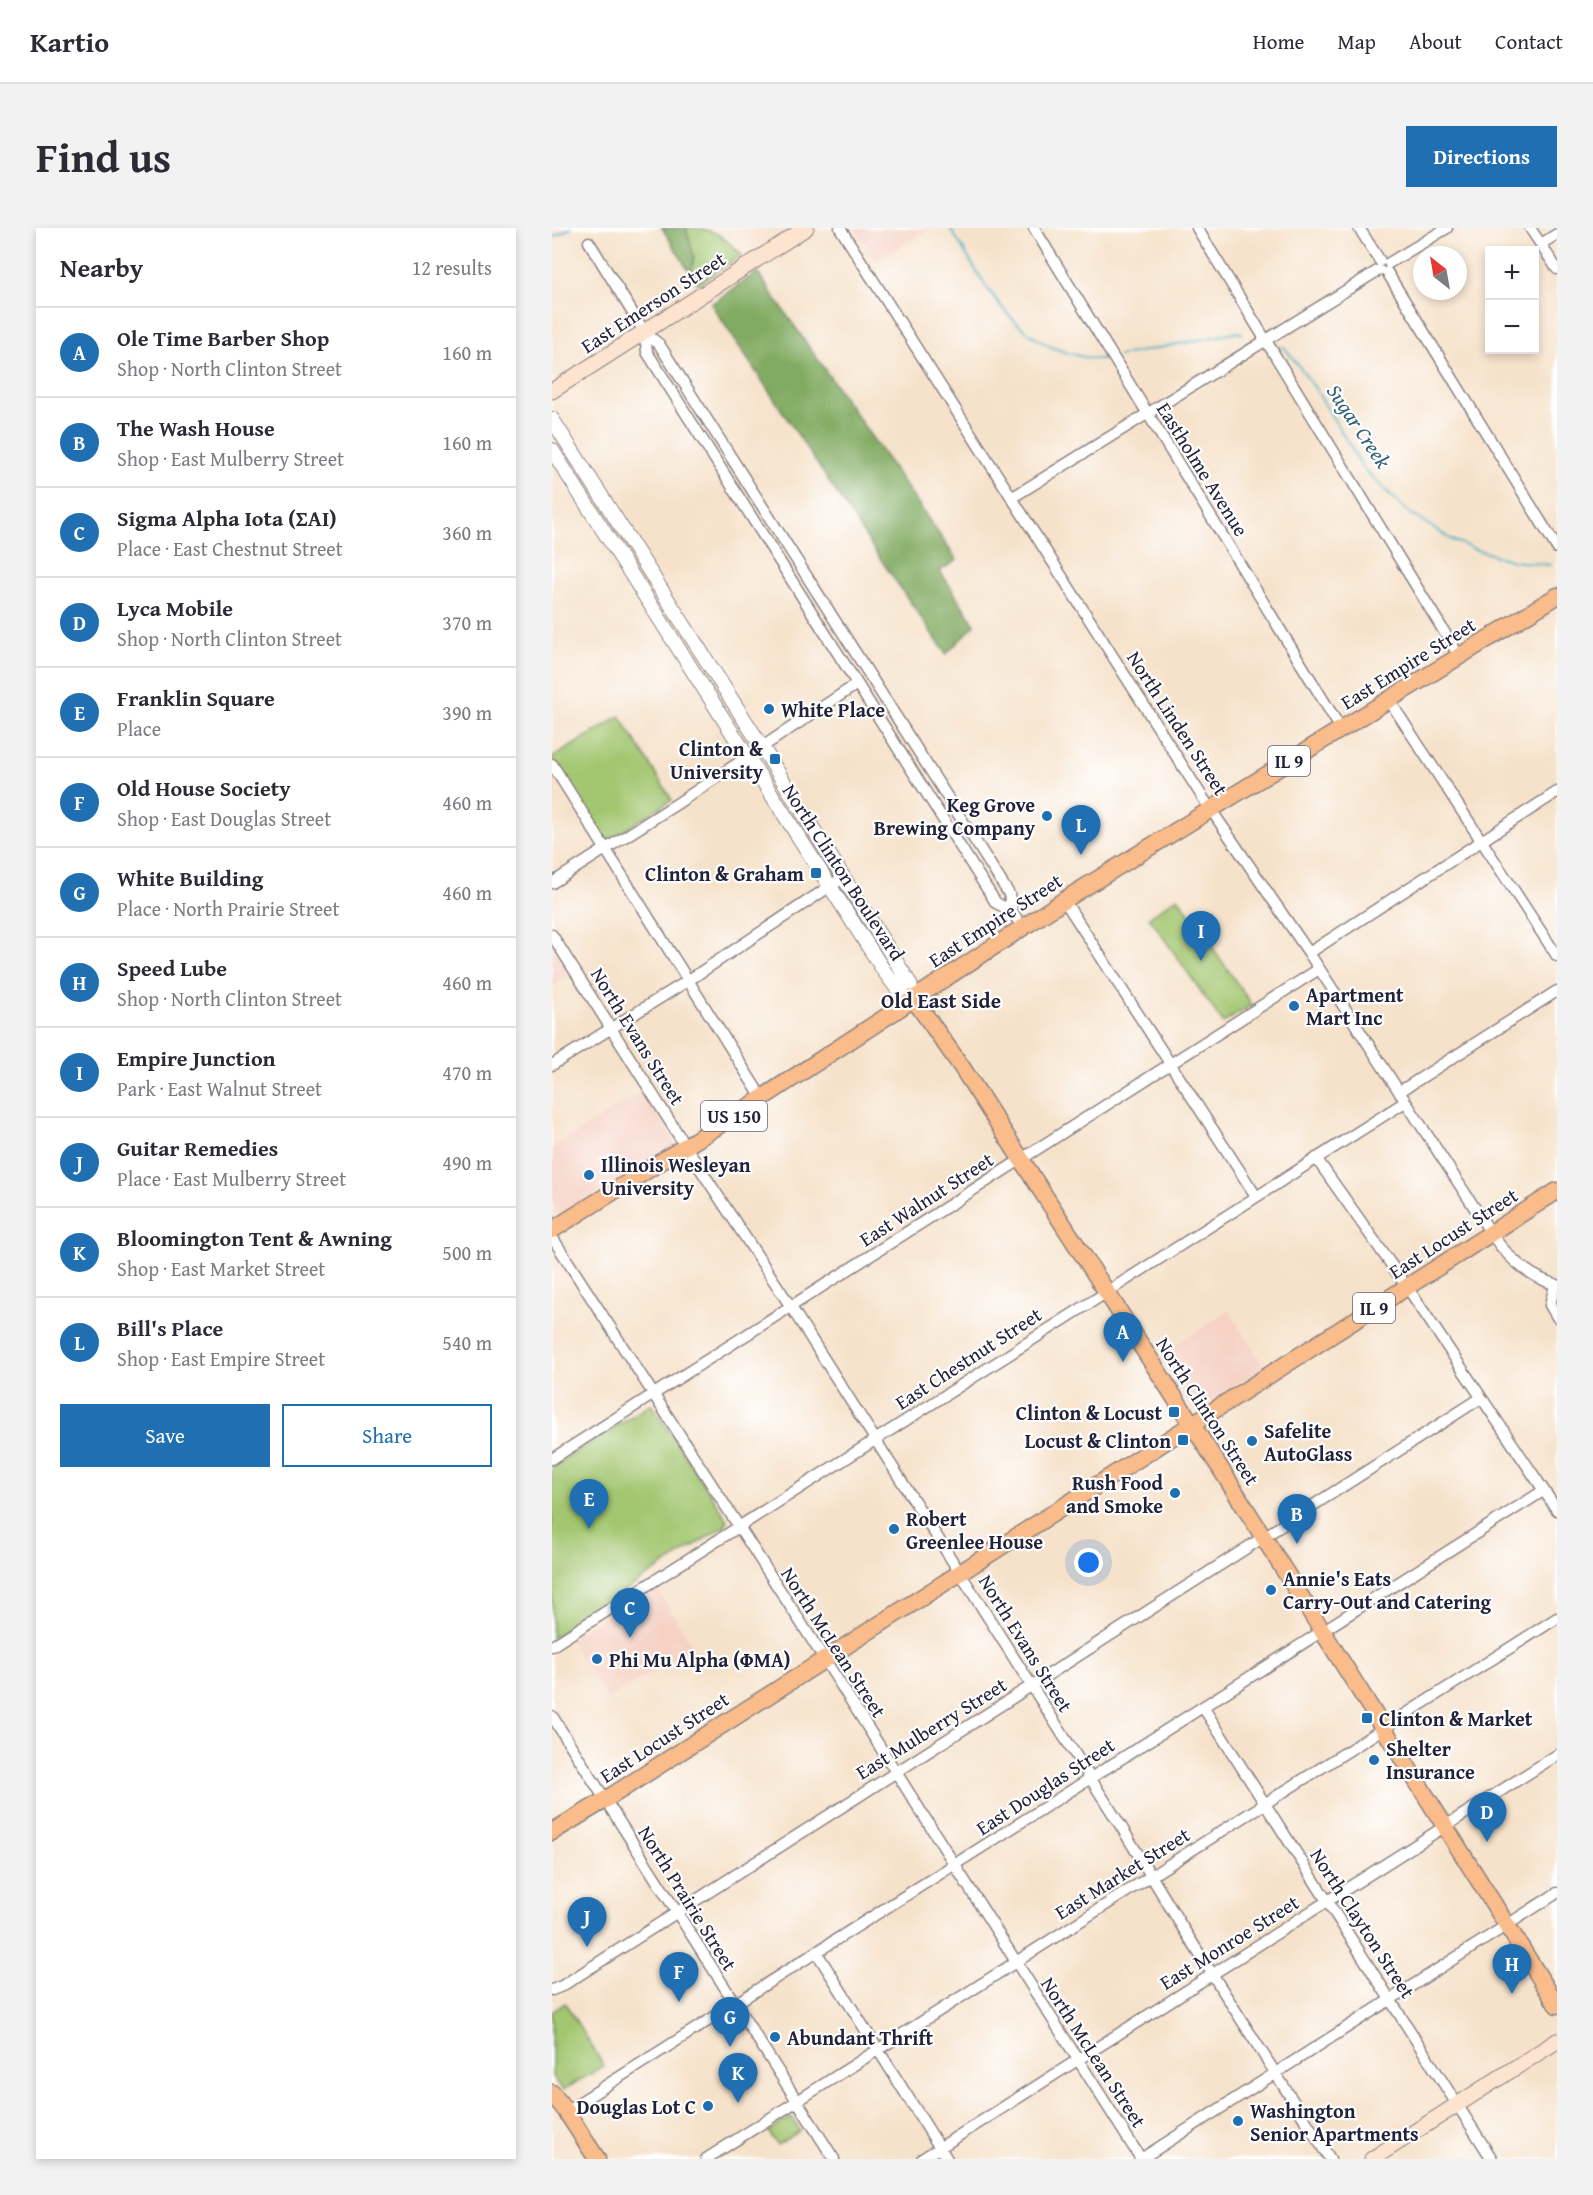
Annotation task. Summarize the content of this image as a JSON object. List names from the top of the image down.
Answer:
{
  "streets": {
    "main road": [
      "East Emerson Street",
      "East Empire Street",
      "IL 9",
      "US 150",
      "East Locust Street",
      "North Clinton Street"
    ],
    "street": [
      "Eastholme Avenue",
      "North Linden Street",
      "North Clinton Boulevard",
      "North Evans Street",
      "East Walnut Street",
      "East Chestnut Street",
      "North McLean Street",
      "East Mulberry Street",
      "East Douglas Street",
      "East Market Street",
      "North Prairie Street",
      "North Clayton Street",
      "East Monroe Street"
    ]
  },
  "crossings": [
    ["Eastholme Avenue", "East Empire Street"],
    ["East Empire Street", "North Linden Street"],
    ["East Empire Street", "North Clinton Boulevard"],
    ["East Empire Street", "North Evans Street"],
    ["East Empire Street", "North Clinton Street"],
    ["East Empire Street", "North McLean Street"],
    ["North Linden Street", "East Walnut Street"],
    ["North Linden Street", "East Locust Street"],
    ["North Linden Street", "East Chestnut Street"],
    ["North Clinton Boulevard", "North Clinton Street"],
    ["North Evans Street", "East Walnut Street"],
    ["North Evans Street", "East Locust Street"],
    ["North Evans Street", "East Chestnut Street"],
    ["North Evans Street", "East Mulberry Street"],
    ["North Evans Street", "East Douglas Street"],
    ["North Evans Street", "East Market Street"],
    ["North Evans Street", "East Monroe Street"],
    ["East Walnut Street", "North Clinton Street"],
    ["East Walnut Street", "North McLean Street"],
    ["East Locust Street", "North Clinton Street"],
    ["East Locust Street", "North McLean Street"],
    ["East Locust Street", "North Prairie Street"],
    ["East Chestnut Street", "North Clinton Street"],
    ["East Chestnut Street", "North McLean Street"],
    ["North Clinton Street", "East Mulberry Street"],
    ["North Clinton Street", "East Douglas Street"],
    ["North Clinton Street", "East Market Street"],
    ["North Clinton Street", "East Monroe Street"],
    ["North McLean Street", "East Mulberry Street"],
    ["North McLean Street", "East Douglas Street"],
    ["North McLean Street", "East Market Street"],
    ["North McLean Street", "East Monroe Street"],
    ["East Mulberry Street", "North Prairie Street"],
    ["East Douglas Street", "North Prairie Street"],
    ["East Douglas Street", "North Clayton Street"],
    ["East Market Street", "North Prairie Street"],
    ["East Market Street", "North Clayton Street"],
    ["North Clayton Street", "East Monroe Street"]
  ],
  "districts": ["Old East Side"],
  "water": ["Sugar Creek"],
  "places": {
    "other": [
      "White Place",
      "Keg Grove Brewing Company",
      "Apartment Mart Inc",
      "Illinois Wesleyan University",
      "Safelite AutoGlass",
      "Rush Food and Smoke",
      "Robert Greenlee House",
      "Annie's Eats Carry-Out and Catering",
      "Phi Mu Alpha (ΦΜΑ)",
      "Shelter Insurance",
      "Abundant Thrift",
      "Douglas Lot C",
      "Washington Senior Apartments"
    ],
    "transit": [
      "Clinton & University",
      "Clinton & Graham",
      "Clinton & Locust",
      "Locust & Clinton",
      "Clinton & Market"
    ]
  },
  "north": "top left",
  "page": {
    "header": "Kartio",
    "nav": [
      "Home",
      "Map",
      "About",
      "Contact"
    ],
    "title": "Find us",
    "buttons": [
      "Directions",
      ["Save", "Share"]
    ],
    "heading": ["Nearby", "12 results"],
    "map_buttons": ["+", "−"],
    "list": [
      {
        "mark": "A",
        "name": "Ole Time Barber Shop",
        "note": "Shop · North Clinton Street",
        "value": "160 m"
      },
      {
        "mark": "B",
        "name": "The Wash House",
        "note": "Shop · East Mulberry Street",
        "value": "160 m"
      },
      {
        "mark": "C",
        "name": "Sigma Alpha Iota (ΣΑΙ)",
        "note": "Place · East Chestnut Street",
        "value": "360 m"
      },
      {
        "mark": "D",
        "name": "Lyca Mobile",
        "note": "Shop · North Clinton Street",
        "value": "370 m"
      },
      {
        "mark": "E",
        "name": "Franklin Square",
        "note": "Place",
        "value": "390 m"
      },
      {
        "mark": "F",
        "name": "Old House Society",
        "note": "Shop · East Douglas Street",
        "value": "460 m"
      },
      {
        "mark": "G",
        "name": "White Building",
        "note": "Place · North Prairie Street",
        "value": "460 m"
      },
      {
        "mark": "H",
        "name": "Speed Lube",
        "note": "Shop · North Clinton Street",
        "value": "460 m"
      },
      {
        "mark": "I",
        "name": "Empire Junction",
        "note": "Park · East Walnut Street",
        "value": "470 m"
      },
      {
        "mark": "J",
        "name": "Guitar Remedies",
        "note": "Place · East Mulberry Street",
        "value": "490 m"
      },
      {
        "mark": "K",
        "name": "Bloomington Tent & Awning",
        "note": "Shop · East Market Street",
        "value": "500 m"
      },
      {
        "mark": "L",
        "name": "Bill's Place",
        "note": "Shop · East Empire Street",
        "value": "540 m"
      }
    ],
    "pins": [
      "L",
      "I",
      "A",
      "E",
      "B",
      "C",
      "D",
      "J",
      "H",
      "F",
      "G",
      "K"
    ]
  }
}
